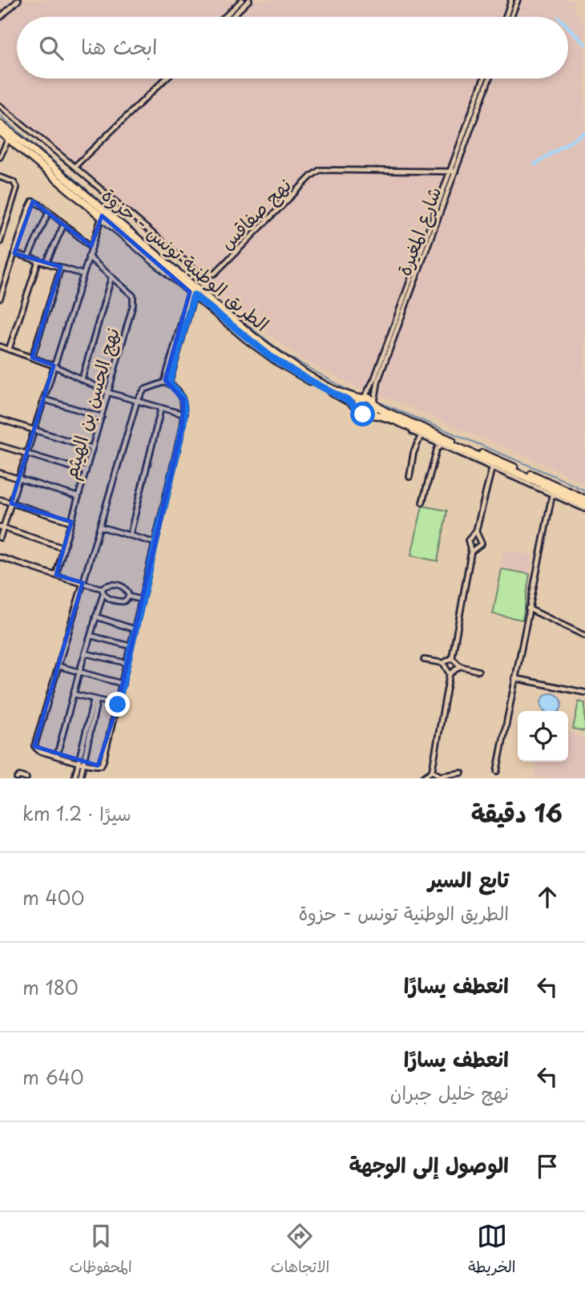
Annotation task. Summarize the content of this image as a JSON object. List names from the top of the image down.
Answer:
{
  "streets": {
    "main road": ["الطريق الوطنية تونس - حزوة"],
    "street": ["نهج صفاقس", "شارع المغيرة", "نهج الحسن بن الهيثم"]
  },
  "crossings": [
    ["نهج صفاقس", "شارع المغيرة"],
    ["شارع المغيرة", "الطريق الوطنية تونس - حزوة"]
  ],
  "page": {
    "search": "ابحث هنا",
    "heading": ["16 دقيقة", "سيرًا · 1.2 km"],
    "list": [
      ["تابع السير", "الطريق الوطنية تونس - حزوة", "400 m"],
      ["انعطف يسارًا", "180 m"],
      ["انعطف يسارًا", "نهج خليل جبران", "640 m"],
      "الوصول إلى الوجهة"
    ],
    "nav": ["الخريطة", "الاتجاهات", "المحفوظات"]
  }
}
